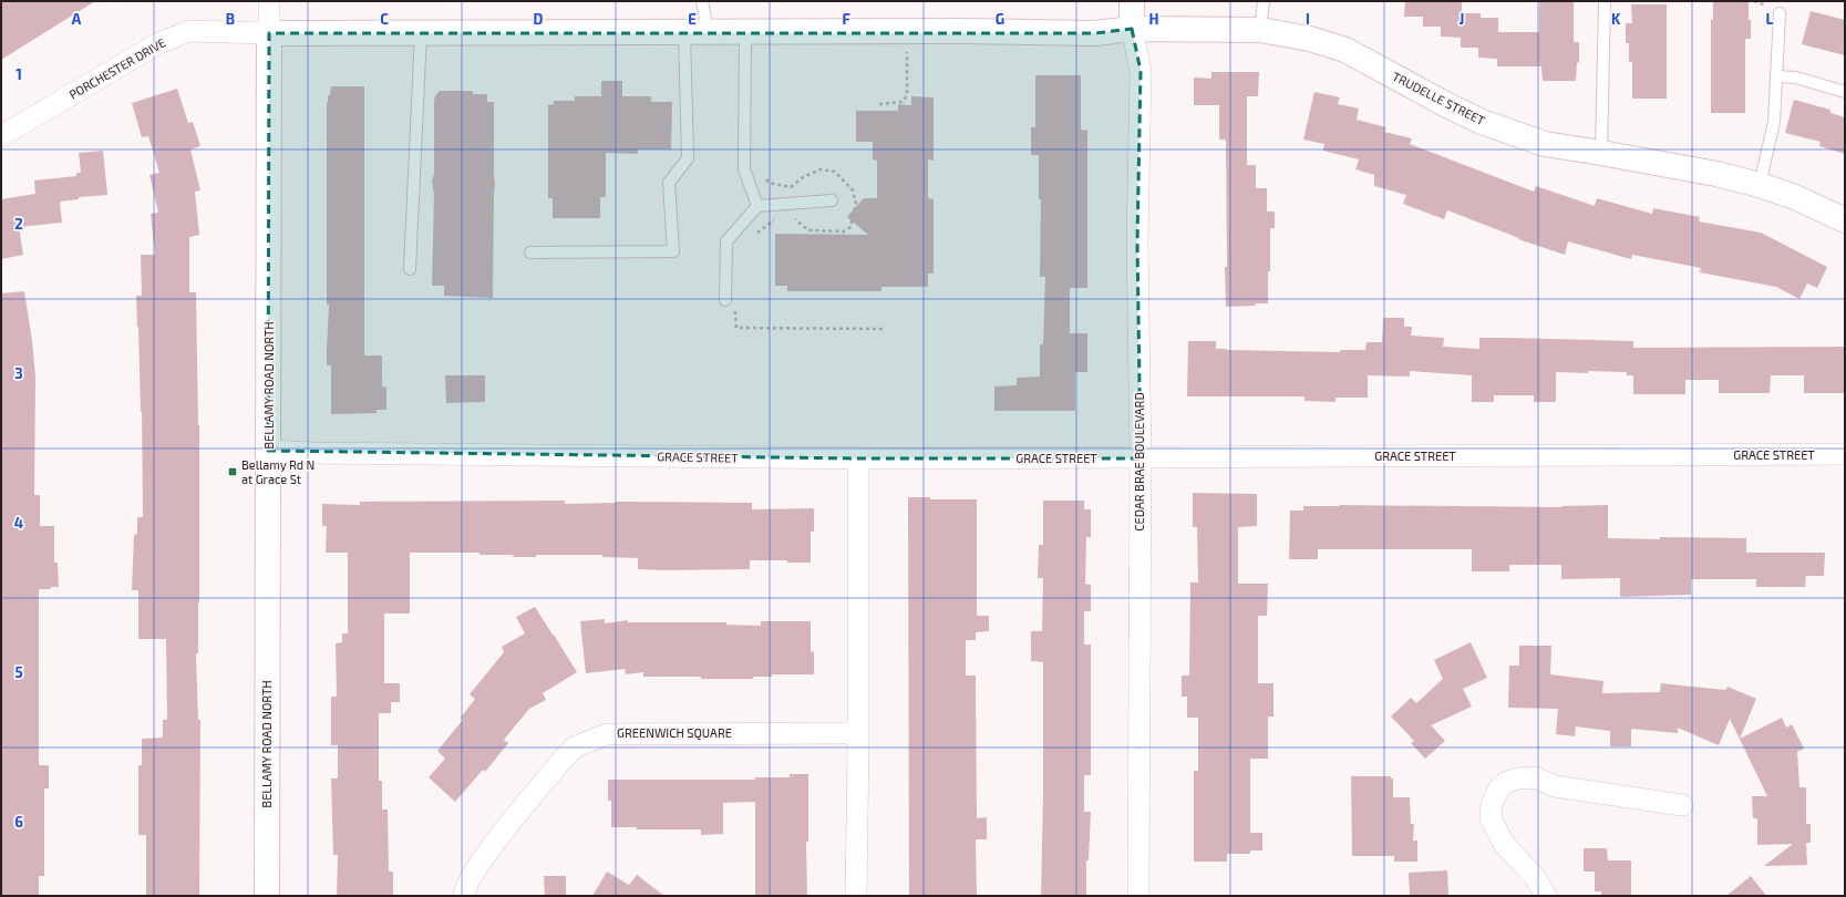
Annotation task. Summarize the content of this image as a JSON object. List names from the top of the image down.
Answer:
{
  "streets": {
    "street": [
      "PORCHESTER DRIVE",
      "TRUDELLE STREET",
      "BELLAMY ROAD NORTH",
      "GRACE STREET",
      "CEDAR BRAE BOULEVARD",
      "GREENWICH SQUARE"
    ]
  },
  "crossings": [
    ["PORCHESTER DRIVE", "BELLAMY ROAD NORTH"],
    ["TRUDELLE STREET", "CEDAR BRAE BOULEVARD"],
    ["BELLAMY ROAD NORTH", "GRACE STREET"],
    ["GRACE STREET", "CEDAR BRAE BOULEVARD"]
  ],
  "places": {
    "transit": ["Bellamy Rd N at Grace St"]
  },
  "grid": {
    "columns": [
      "A",
      "B",
      "C",
      "D",
      "E",
      "F",
      "G",
      "H",
      "I",
      "J",
      "K",
      "L"
    ],
    "rows": [
      "1",
      "2",
      "3",
      "4",
      "5",
      "6"
    ]
  }
}
